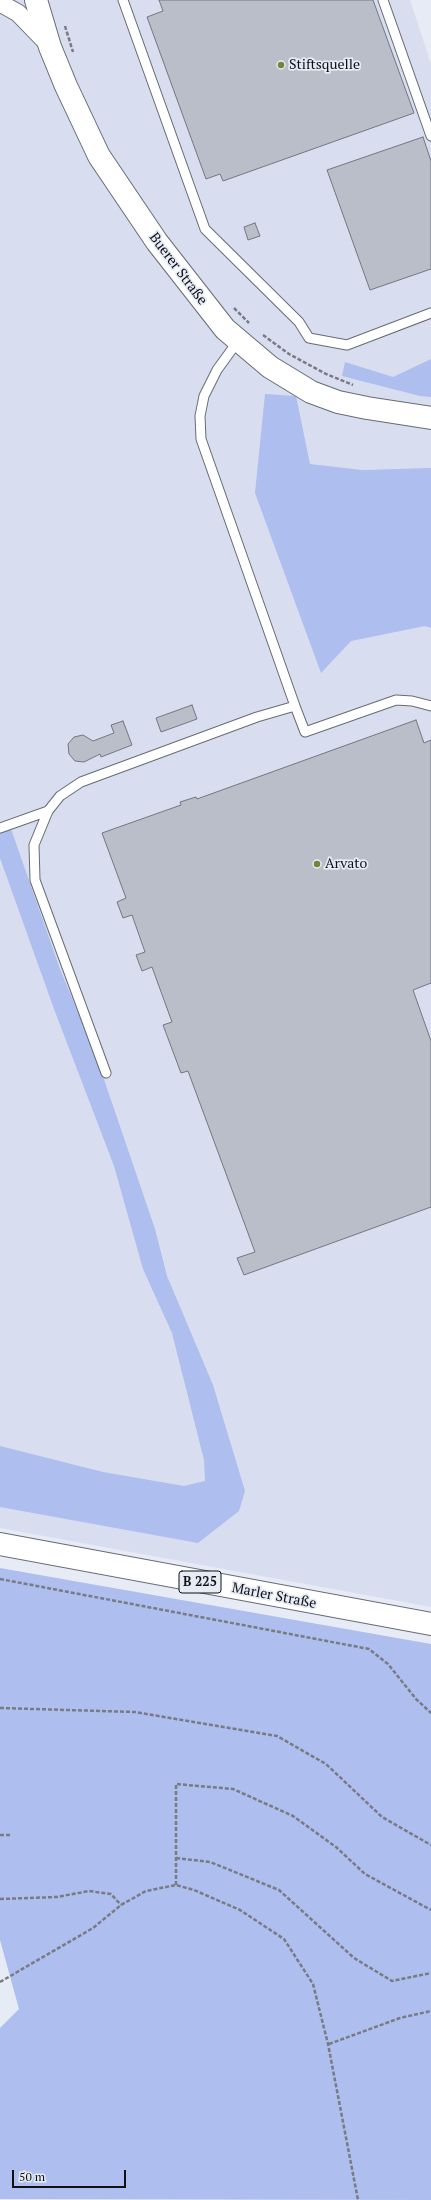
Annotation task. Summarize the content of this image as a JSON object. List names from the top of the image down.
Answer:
{
  "streets": {
    "street": ["Buerer Straße", "B 225", "Marler Straße"]
  },
  "places": ["Stiftsquelle", "Arvato"],
  "scale_bar": "50 m"
}
